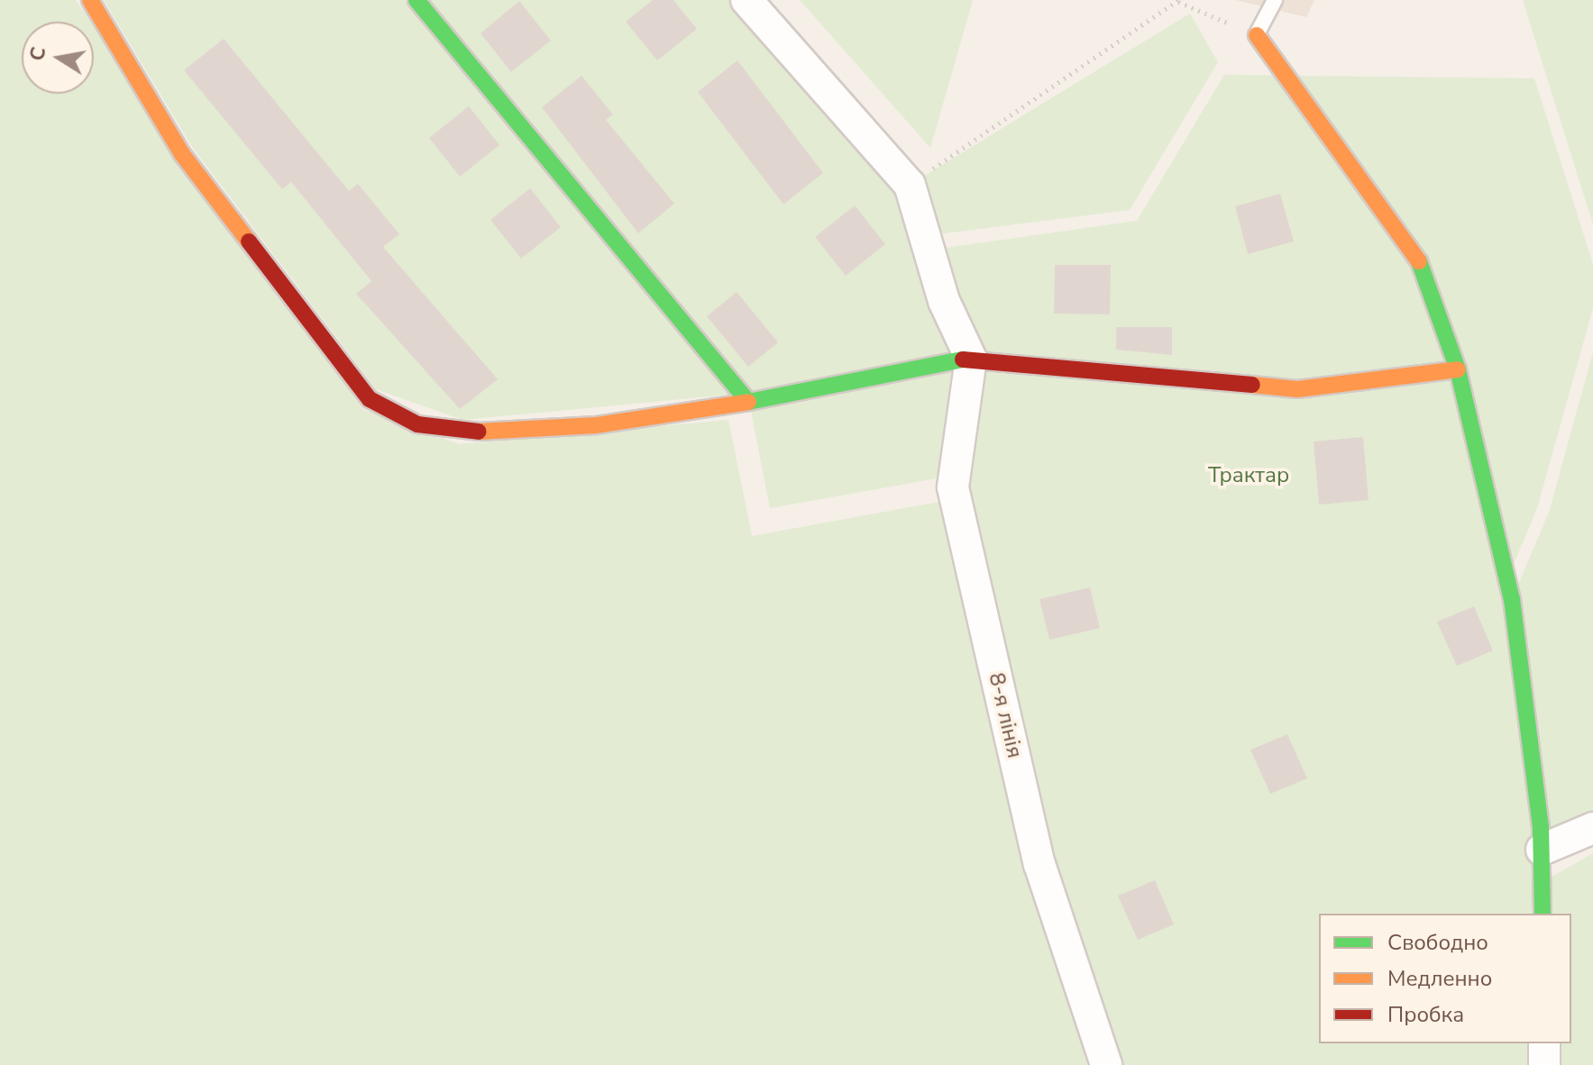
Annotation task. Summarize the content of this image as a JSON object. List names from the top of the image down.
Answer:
{
  "streets": {
    "street": ["8-я лінія"]
  },
  "parks": ["Трактар"],
  "legend": ["Свободно", "Медленно", "Пробка"],
  "north": "left"
}
